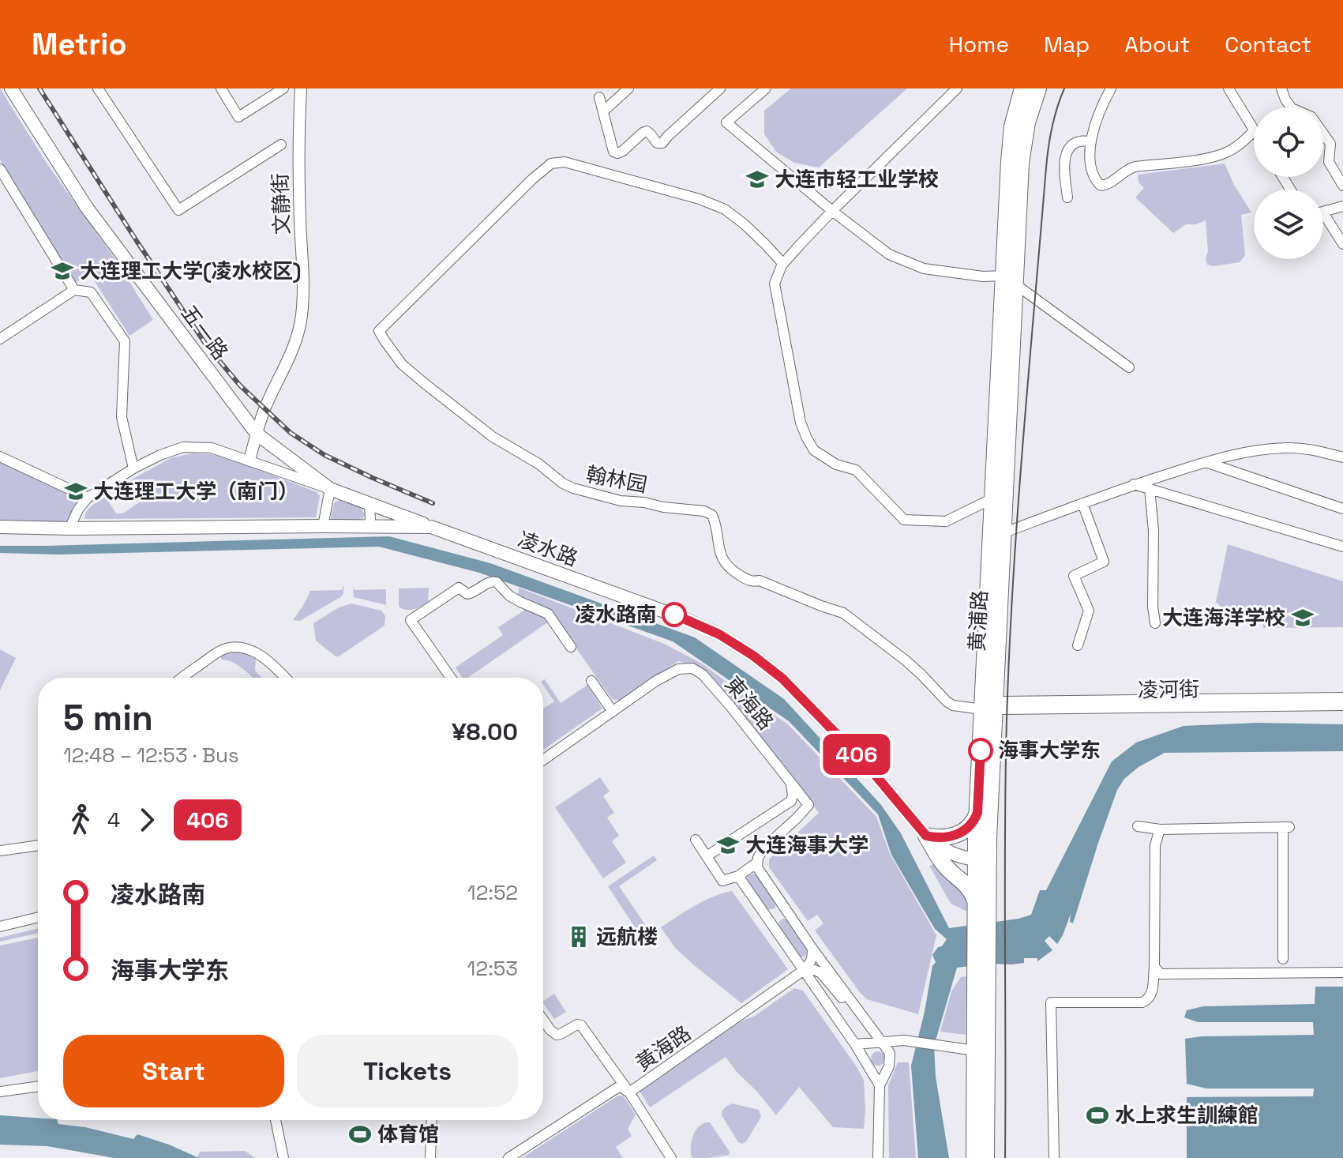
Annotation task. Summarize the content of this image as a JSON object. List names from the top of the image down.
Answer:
{
  "streets": {
    "highway": ["黄浦路"],
    "main road": ["五一路", "凌水路"],
    "street": [
      "文静街",
      "翰林园",
      "凌河街",
      "東海路",
      "黃海路"
    ]
  },
  "crossings": [
    ["文静街", "五一路"],
    ["五一路", "凌水路"],
    ["翰林园", "黄浦路"],
    ["翰林园", "凌河街"],
    ["凌水路", "黄浦路"],
    ["黄浦路", "凌河街"]
  ],
  "places": {
    "school or university": [
      "大连市轻工业学校",
      "大连理工大学(凌水校区)",
      "大连理工大学（南门）",
      "大连海洋学校",
      "大连海事大学"
    ],
    "other": ["凌水路南", "海事大学东"],
    "building": ["远航楼"],
    "sports": ["水上求生訓練館", "体育馆"]
  },
  "lines": ["bus line 406"],
  "page": {
    "header": "Metrio",
    "nav": [
      "Home",
      "Map",
      "About",
      "Contact"
    ],
    "on_map": "406",
    "heading": ["5 min", "12:48 – 12:53 · Bus", "¥8.00"],
    "legs": ["4", "406"],
    "list": [
      {
        "name": "凌水路南",
        "value": "12:52"
      },
      {
        "name": "海事大学东",
        "value": "12:53"
      }
    ],
    "buttons": ["Start", "Tickets"]
  }
}
